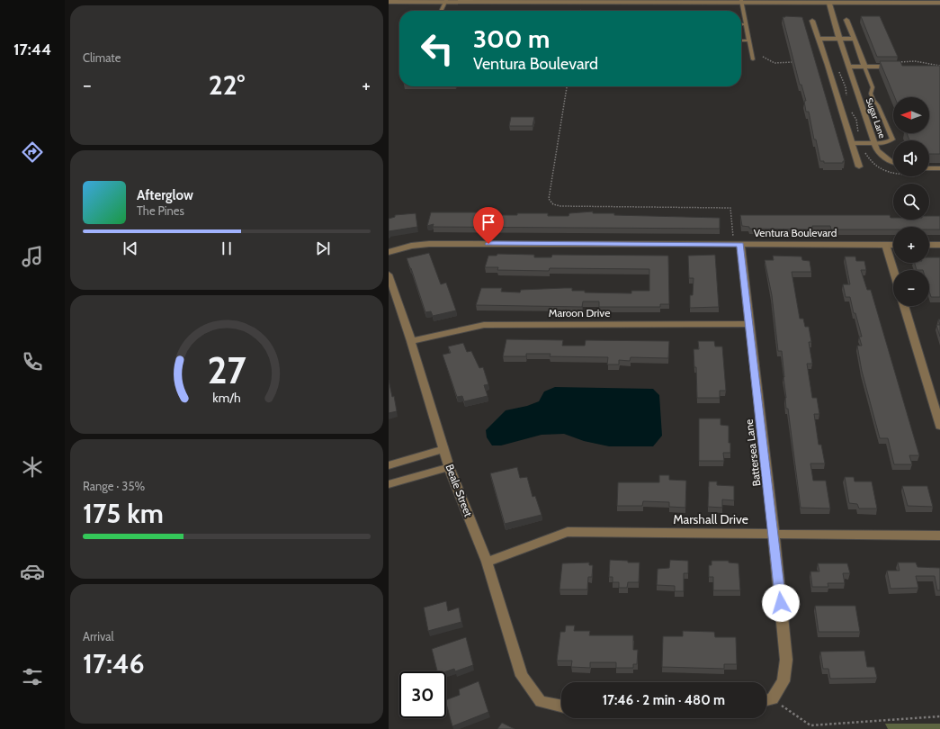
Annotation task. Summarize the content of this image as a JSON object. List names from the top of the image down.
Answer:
{
  "streets": {
    "street": [
      "Sugar Lane",
      "Ventura Boulevard",
      "Maroon Drive",
      "Battersea Lane",
      "Beale Street",
      "Marshall Drive"
    ]
  },
  "crossings": [
    ["Ventura Boulevard", "Battersea Lane"],
    ["Maroon Drive", "Battersea Lane"],
    ["Maroon Drive", "Beale Street"],
    ["Battersea Lane", "Marshall Drive"],
    ["Beale Street", "Marshall Drive"]
  ],
  "north": "left",
  "page": {
    "tabs": "17:44",
    "tile": [
      "Climate",
      ["Range · 35%", "175 km"],
      ["Arrival", "17:46"]
    ],
    "turn": ["300 m", "Ventura Boulevard"],
    "heat": ["−", "22°", "+"],
    "map_buttons": ["+", "−"],
    "song": ["Afterglow", "The Pines"],
    "limit": "30",
    "trip": "17:46 · 2 min · 480 m",
    "gauge": ["27", "km/h"]
  }
}
